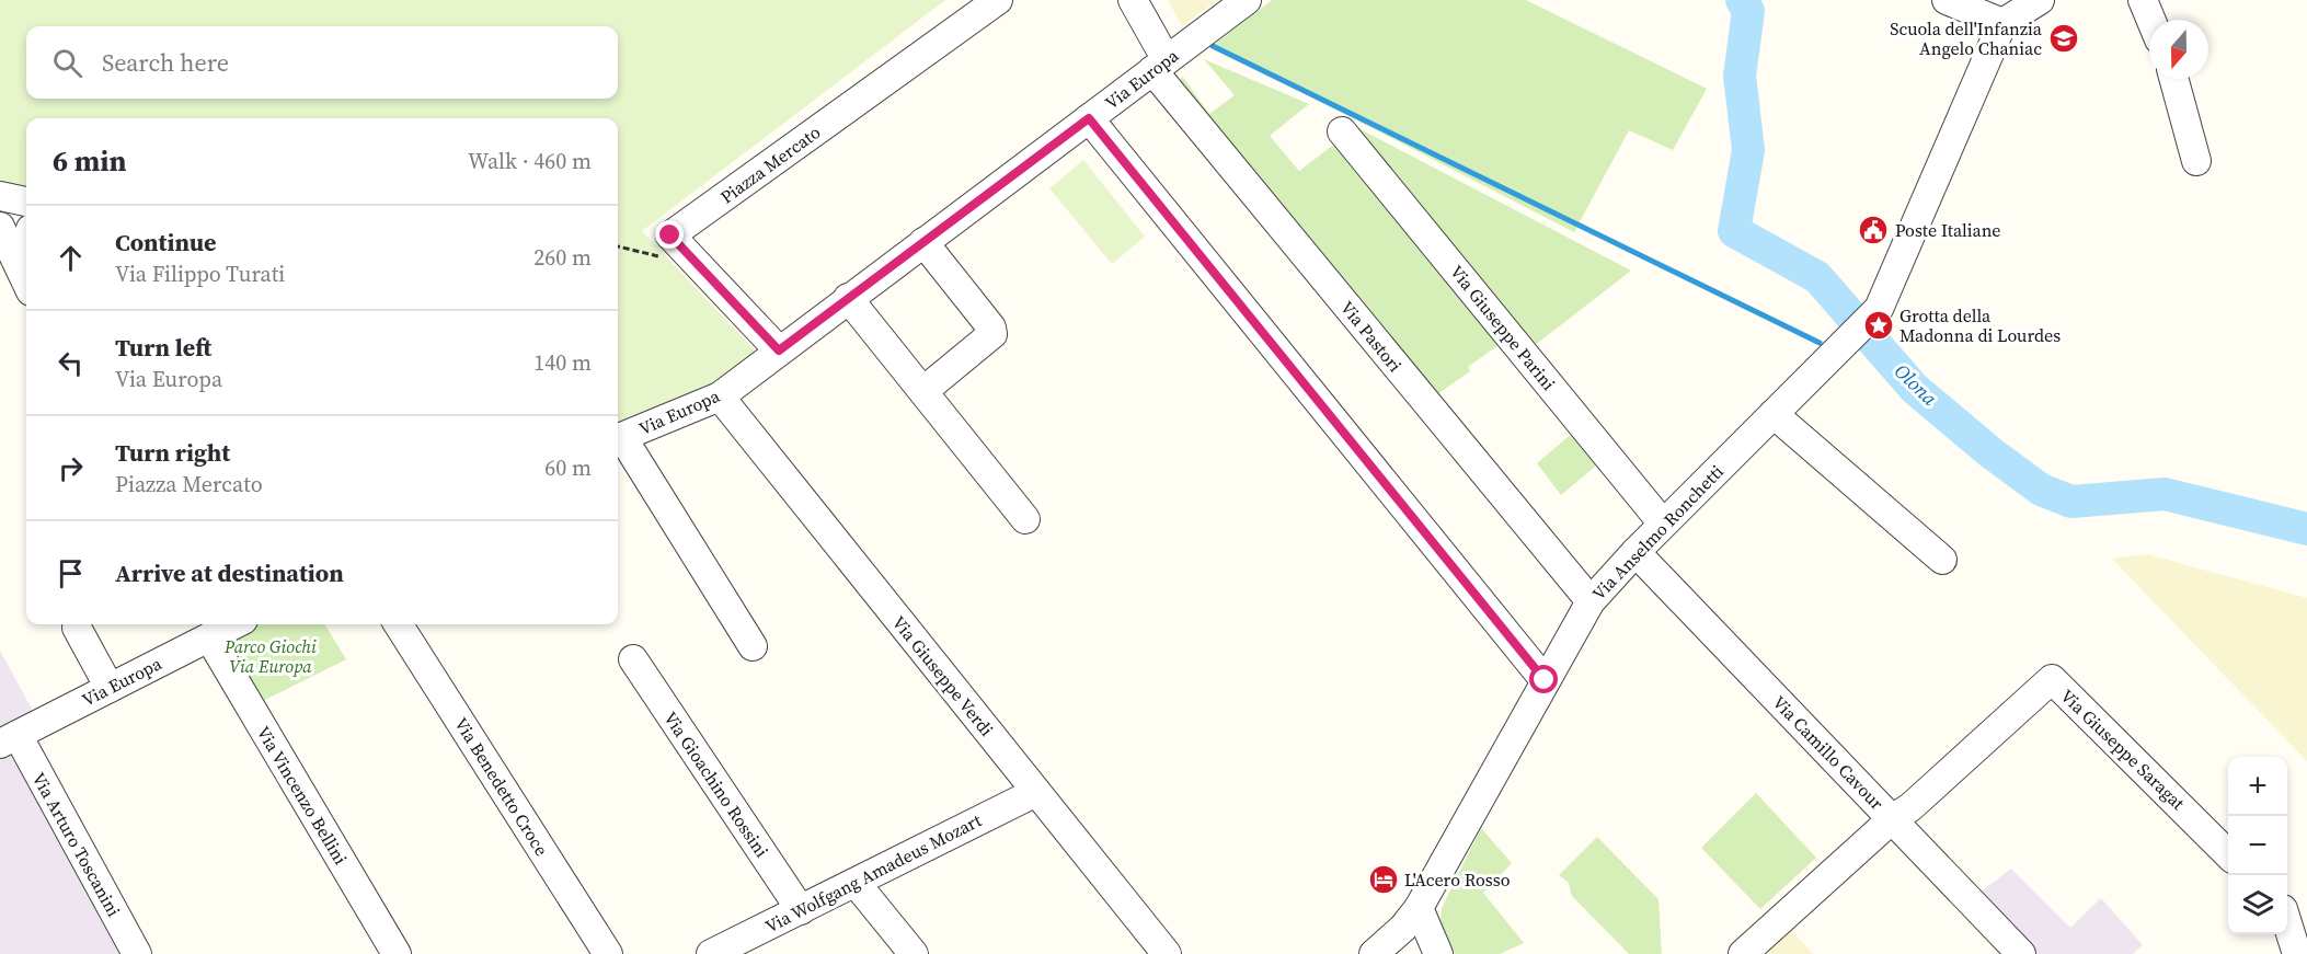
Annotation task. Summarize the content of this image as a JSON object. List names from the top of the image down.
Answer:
{
  "streets": {
    "street": [
      "Via Europa",
      "Piazza Mercato",
      "Via Giuseppe Parini",
      "Via Pastori",
      "Via Anselmo Ronchetti",
      "Via Giuseppe Verdi",
      "Via Giuseppe Saragat",
      "Via Camillo Cavour",
      "Via Gioachino Rossini",
      "Via Benedetto Croce",
      "Via Vincenzo Bellini",
      "Via Arturo Toscanini",
      "Via Wolfgang Amadeus Mozart"
    ]
  },
  "crossings": [
    ["Via Europa", "Piazza Mercato"],
    ["Via Europa", "Via Pastori"],
    ["Via Europa", "Via Giuseppe Verdi"],
    ["Via Europa", "Via Vincenzo Bellini"],
    ["Via Europa", "Via Arturo Toscanini"],
    ["Via Giuseppe Parini", "Via Anselmo Ronchetti"],
    ["Via Pastori", "Via Anselmo Ronchetti"],
    ["Via Anselmo Ronchetti", "Via Camillo Cavour"],
    ["Via Giuseppe Verdi", "Via Wolfgang Amadeus Mozart"],
    ["Via Giuseppe Saragat", "Via Camillo Cavour"],
    ["Via Gioachino Rossini", "Via Wolfgang Amadeus Mozart"]
  ],
  "water": ["Olona"],
  "parks": ["Parco Giochi Via Europa"],
  "places": {
    "school or university": ["Scuola dell'Infanzia Angelo Chaniac"],
    "public building": ["Poste Italiane"],
    "place": ["Grotta della Madonna di Lourdes"],
    "hotel": ["L'Acero Rosso"]
  },
  "north": "bottom",
  "page": {
    "search": "Search here",
    "heading": ["6 min", "Walk · 460 m"],
    "list": [
      ["Continue", "Via Filippo Turati", "260 m"],
      ["Turn left", "Via Europa", "140 m"],
      ["Turn right", "Piazza Mercato", "60 m"],
      "Arrive at destination"
    ],
    "map_buttons": ["+", "−"]
  }
}
